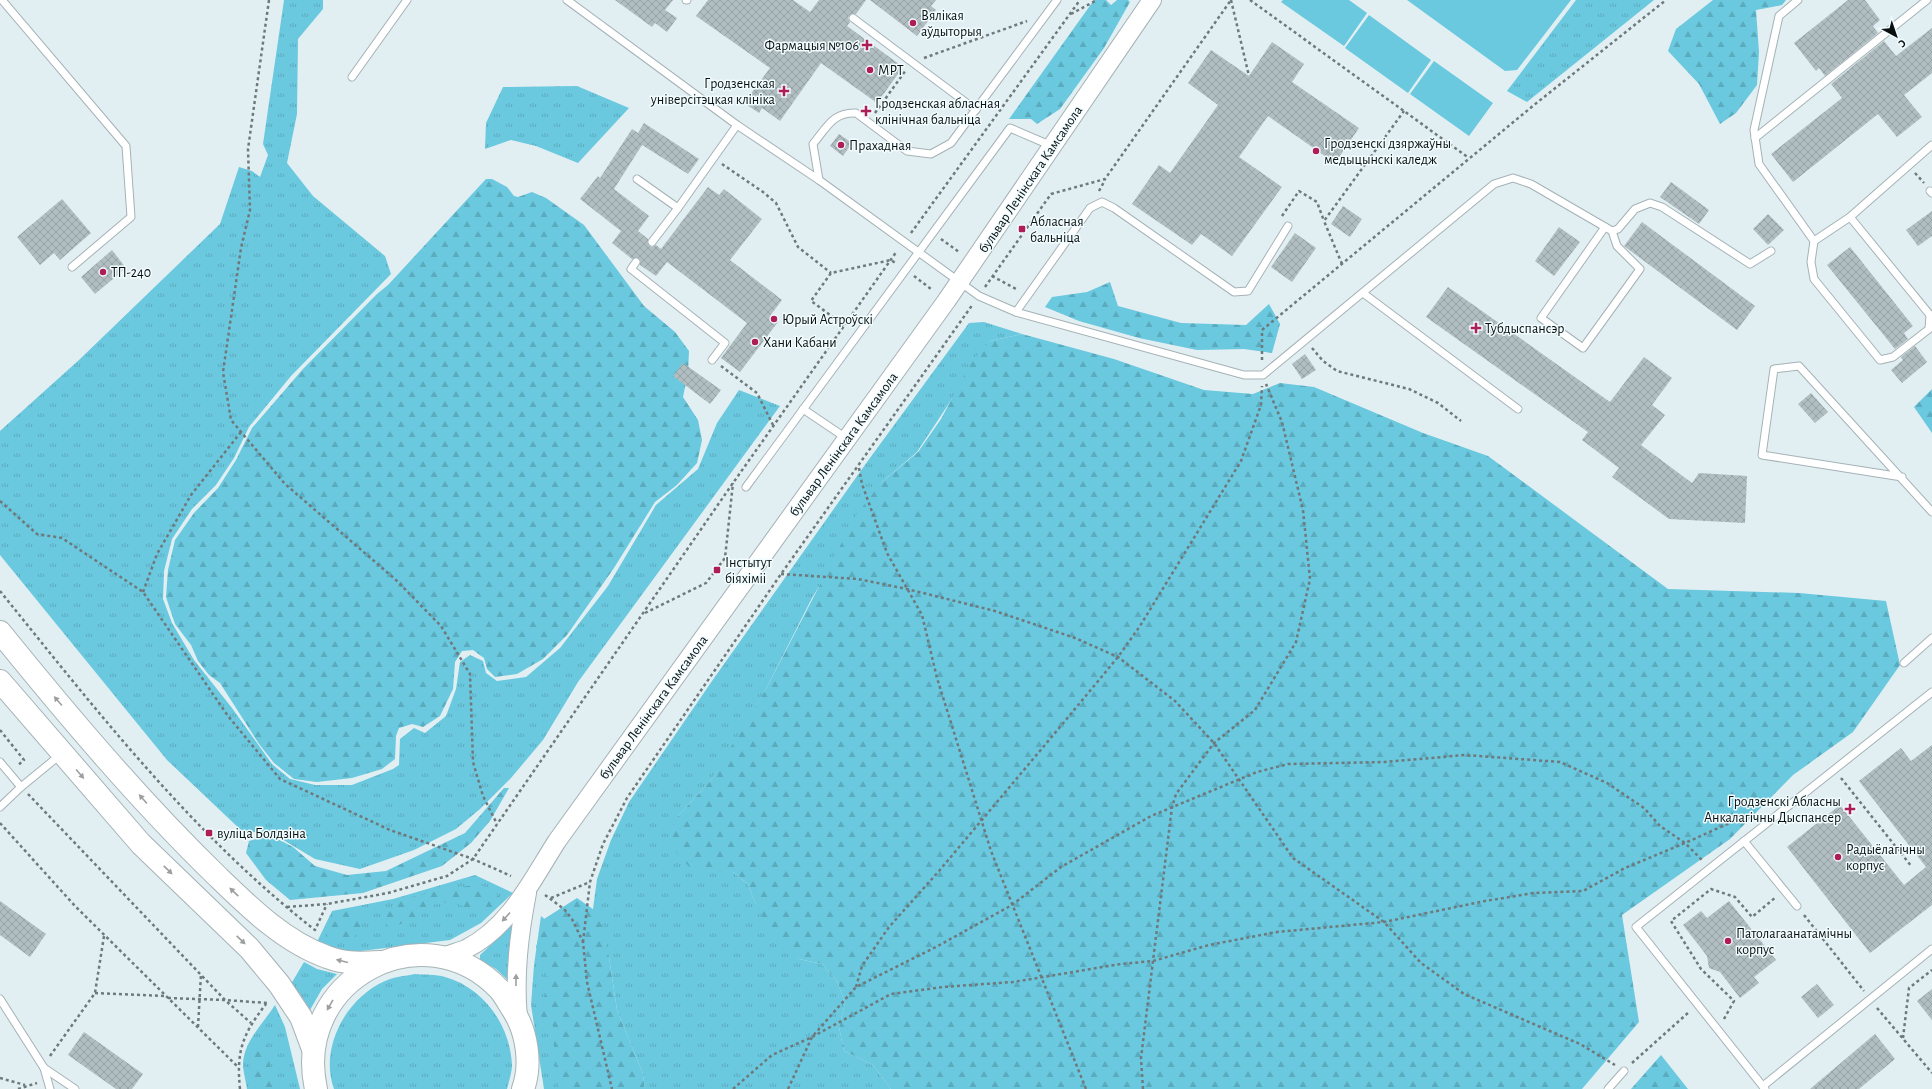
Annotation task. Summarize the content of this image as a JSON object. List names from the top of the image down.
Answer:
{
  "streets": {
    "street": ["бульвар Ленінскага Камсамола"]
  },
  "places": {
    "other": [
      "Вялікая аўдыторыя",
      "МРТ",
      "Прахадная",
      "Гродзенскі дзяржаўны медыцынскі каледж",
      "ТП-240",
      "Юрый Астроўскі",
      "Хани Кабани",
      "Радыёлагічны корпус",
      "Патолагаанатамічны корпус"
    ],
    "health": [
      "Фармацыя №106",
      "Гродзенская універсітэцкая клініка",
      "Гродзенская абласная клінічная бальніца",
      "Тубдыспансэр",
      "Гродзенскі Абласны Анкалагічны Дыспансер"
    ],
    "transit": ["Абласная бальніца", "Інстытут біяхіміі", "вуліца Болдзіна"]
  },
  "north": "bottom right"
}
